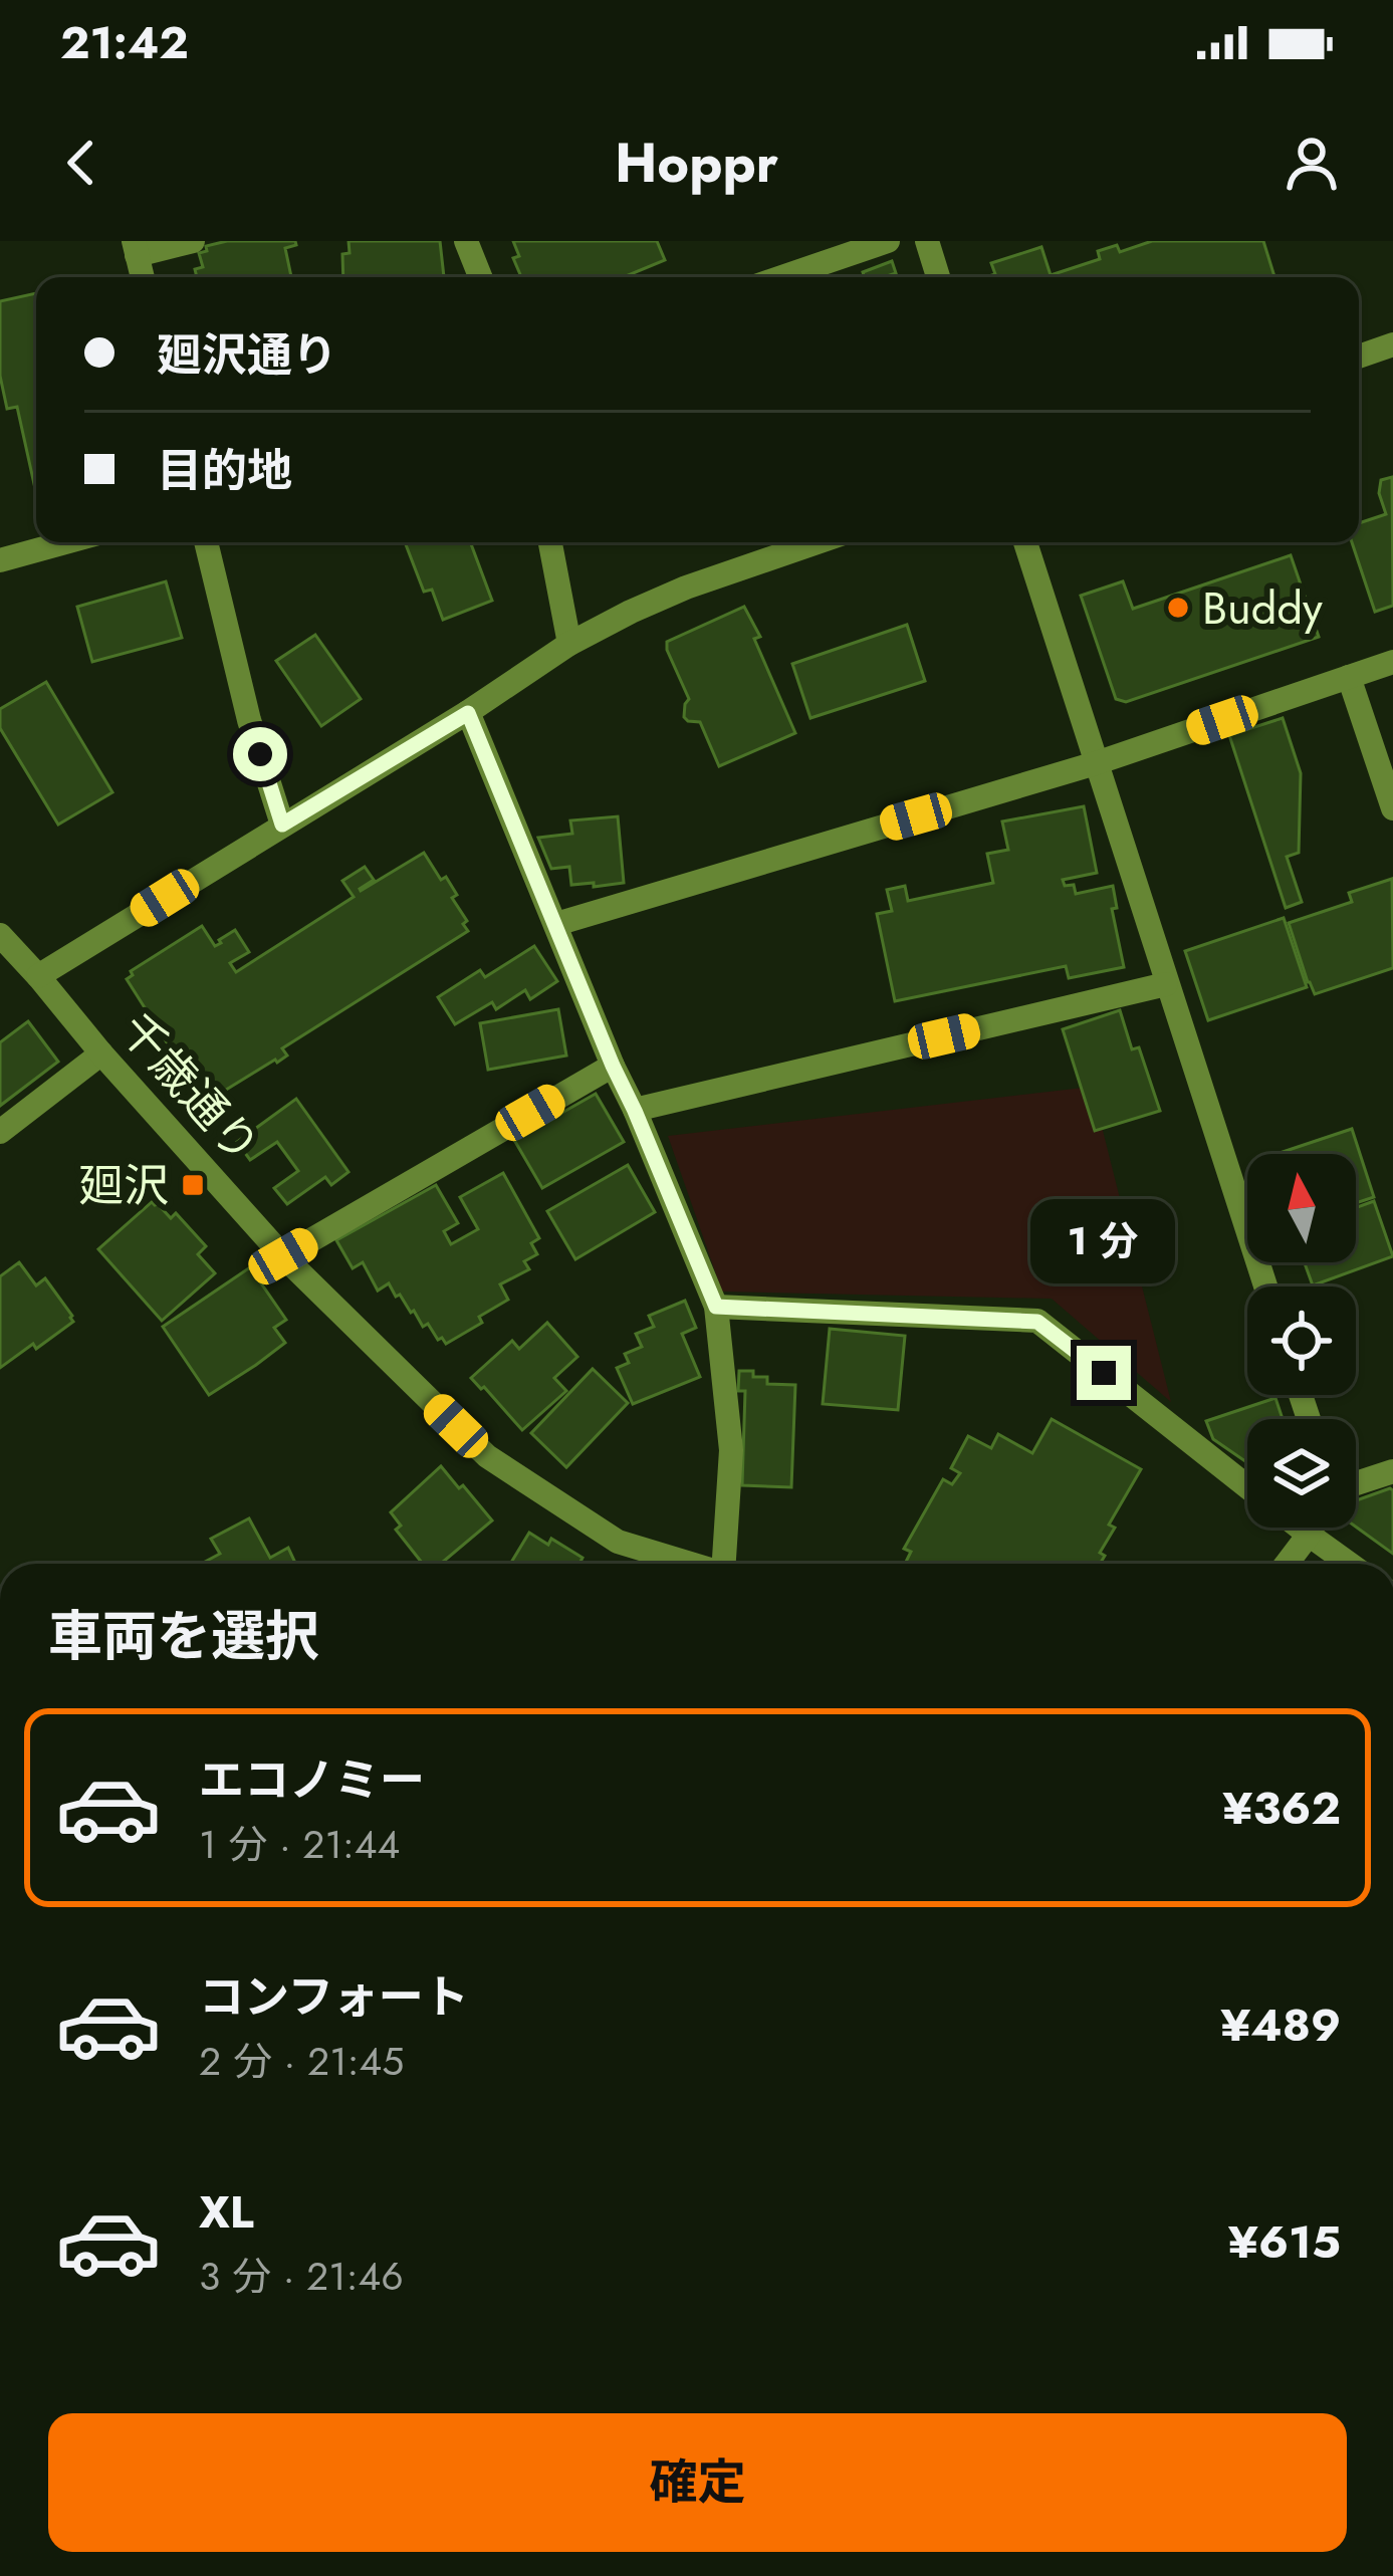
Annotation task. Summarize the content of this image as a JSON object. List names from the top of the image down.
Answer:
{
  "streets": {
    "street": ["千歳通り"]
  },
  "places": {
    "other": ["Buddy"],
    "transit": ["廻沢"]
  },
  "north": "top",
  "page": {
    "status": "21:42",
    "header": "Hoppr",
    "banner": ["廻沢通り", "目的地"],
    "bubble": "1 分",
    "heading": "車両を選択",
    "list": [
      {
        "name": "エコノミー",
        "note": "1 分 · 21:44",
        "value": "¥362"
      },
      {
        "name": "コンフォート",
        "note": "2 分 · 21:45",
        "value": "¥489"
      },
      {
        "name": "XL",
        "note": "3 分 · 21:46",
        "value": "¥615"
      }
    ],
    "buttons": "確定"
  }
}
